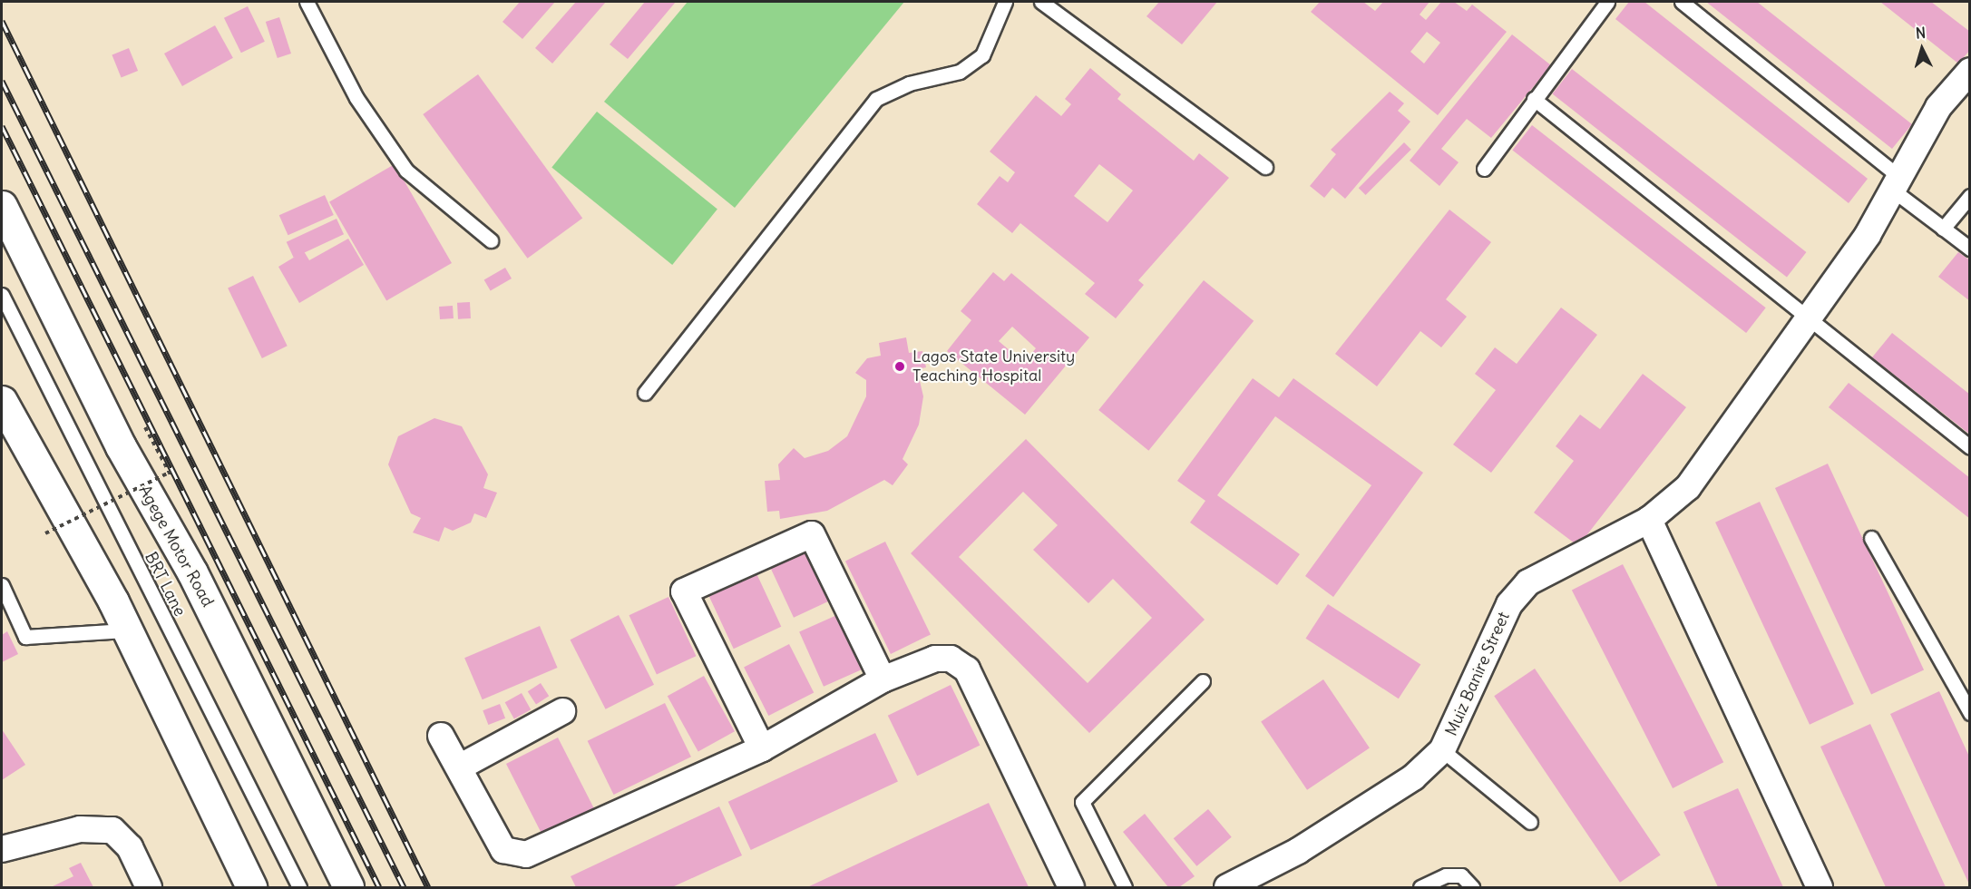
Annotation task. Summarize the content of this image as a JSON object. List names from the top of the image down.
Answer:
{
  "streets": {
    "highway": ["Agege Motor Road"],
    "street": ["Muiz Banire Street"],
    "lane": ["BRT Lane"]
  },
  "places": ["Lagos State University Teaching Hospital"],
  "north": "top"
}
